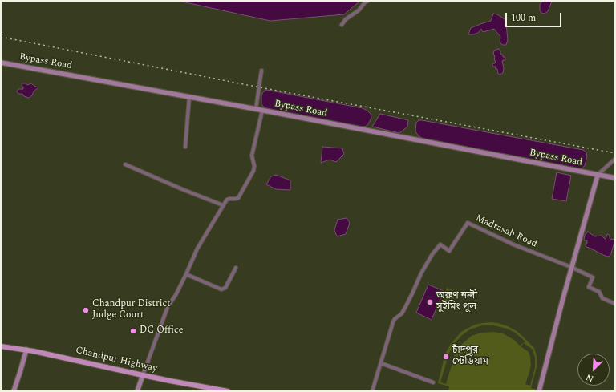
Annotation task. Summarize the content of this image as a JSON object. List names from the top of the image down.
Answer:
{
  "streets": {
    "main road": ["Chandpur Highway"],
    "street": ["Bypass Road", "Madrasah Road"]
  },
  "places": [
    "অরুণ নন্দী সুইমিং পুল",
    "Chandpur District Judge Court",
    "DC Office",
    "চাঁদপুর স্টেডিয়াম"
  ],
  "scale_bar": "100 m",
  "north": "bottom left"
}
